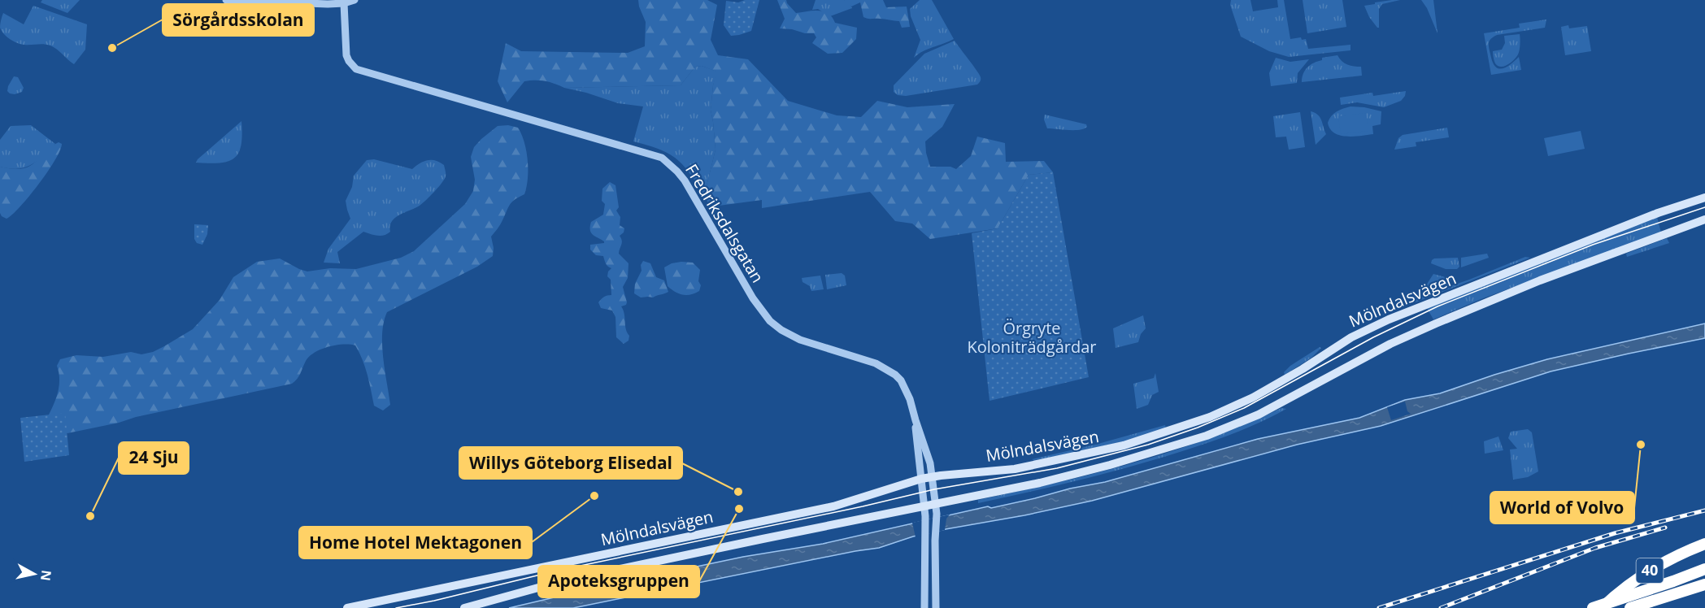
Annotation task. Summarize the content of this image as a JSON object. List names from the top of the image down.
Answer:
{
  "streets": {
    "highway": ["40"],
    "main road": ["Mölndalsvägen"],
    "street": ["Fredriksdalsgatan"]
  },
  "crossings": [
    ["Fredriksdalsgatan", "Mölndalsvägen"]
  ],
  "parks": ["Örgryte Koloniträdgårdar"],
  "places": [
    "Sörgårdsskolan",
    "World of Volvo",
    "Willys Göteborg Elisedal",
    "Home Hotel Mektagonen",
    "Apoteksgruppen",
    "24 Sju"
  ],
  "north": "right"
}
